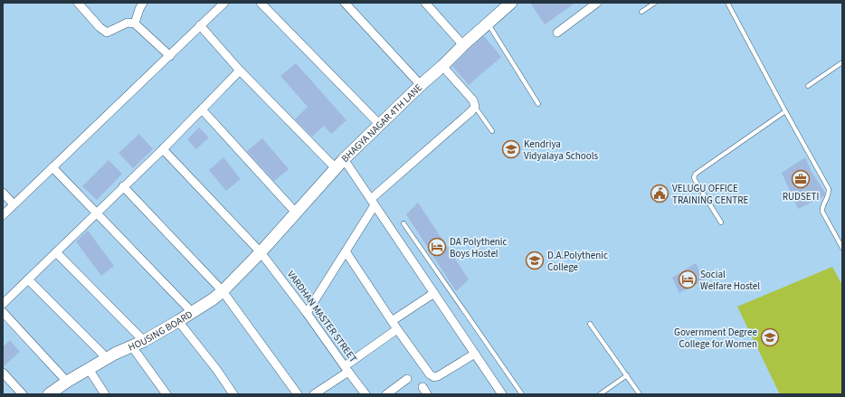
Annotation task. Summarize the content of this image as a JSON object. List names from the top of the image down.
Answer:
{
  "streets": {
    "main road": ["BHAGYA NAGAR 4TH LANE", "HOUSING BOARD"],
    "street": ["VARDHAN MASTER STREET"]
  },
  "crossings": [
    ["BHAGYA NAGAR 4TH LANE", "VARDHAN MASTER STREET"],
    ["BHAGYA NAGAR 4TH LANE", "HOUSING BOARD"],
    ["VARDHAN MASTER STREET", "HOUSING BOARD"]
  ],
  "places": {
    "school or university": ["Kendriya Vidyalaya Schools", "D.A.Polythenic College", "Government Degree College for Women"],
    "office": ["RUDSETI"],
    "public building": ["VELUGU OFFICE TRAINING CENTRE"],
    "hotel": ["DA Polythenic Boys Hostel", "Social Welfare Hostel"]
  }
}
